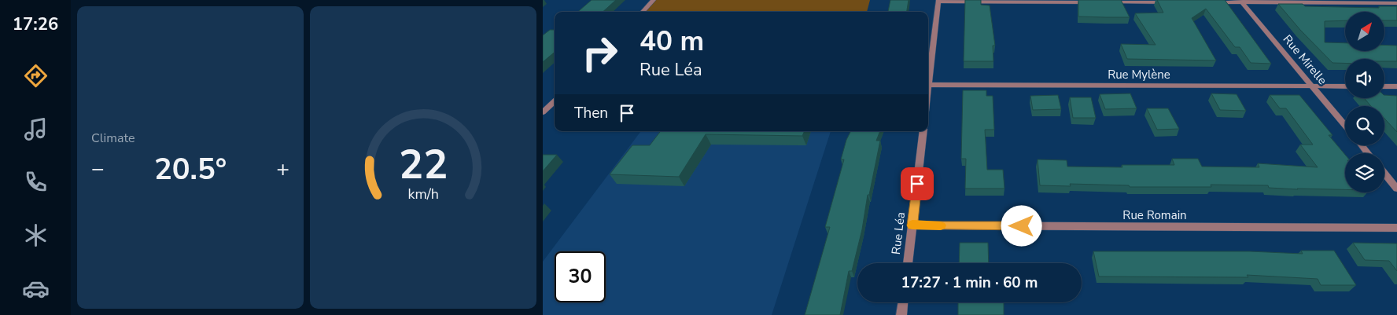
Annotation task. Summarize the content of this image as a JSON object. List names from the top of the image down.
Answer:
{
  "streets": {
    "street": [
      "Rue Mirelle",
      "Rue Mylène",
      "Rue Romain",
      "Rue Léa"
    ]
  },
  "crossings": [
    ["Rue Mirelle", "Rue Mylène"],
    ["Rue Romain", "Rue Léa"]
  ],
  "north": "top right",
  "page": {
    "tabs": "17:26",
    "tile": "Climate",
    "turn": ["40 m", "Rue Léa"],
    "then": "Then",
    "heat": ["−", "20.5°", "+"],
    "limit": "30",
    "trip": "17:27 · 1 min · 60 m",
    "gauge": ["22", "km/h"]
  }
}
